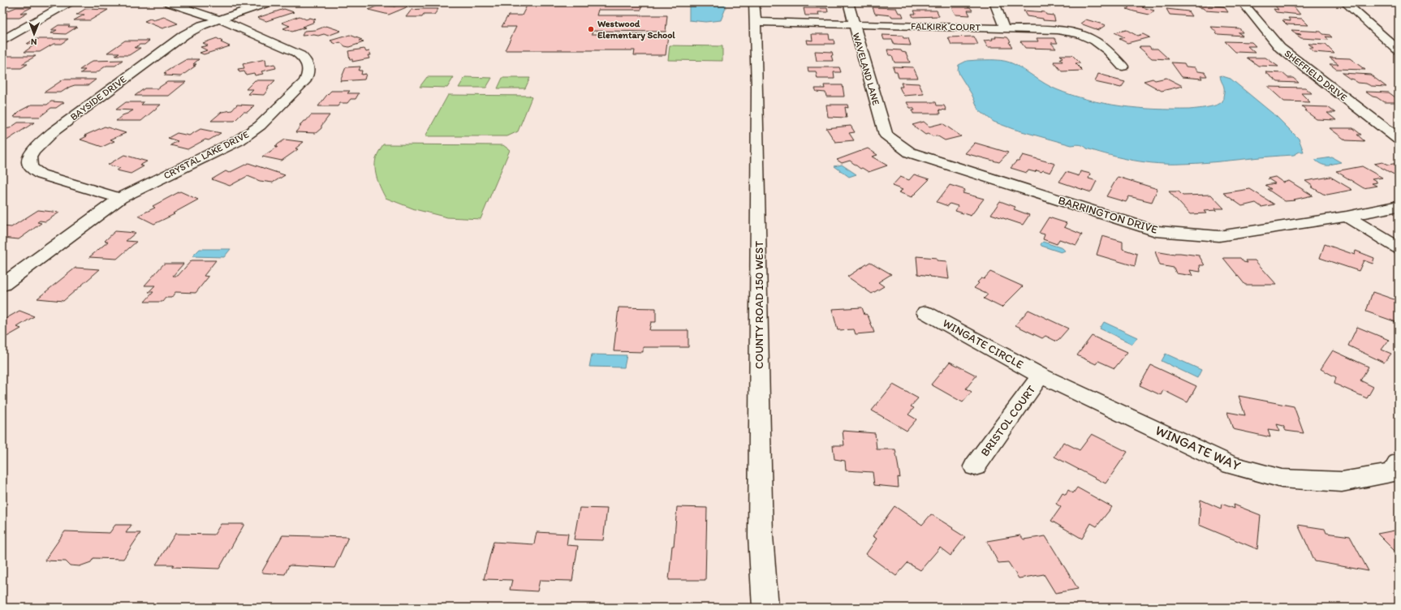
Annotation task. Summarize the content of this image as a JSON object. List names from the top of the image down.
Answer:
{
  "streets": {
    "street": [
      "FALKIRK COURT",
      "WAVELAND LANE",
      "SHEFFIELD DRIVE",
      "BAYSIDE DRIVE",
      "CRYSTAL LAKE DRIVE",
      "BARRINGTON DRIVE",
      "COUNTY ROAD 150 WEST",
      "WINGATE CIRCLE",
      "BRISTOL COURT",
      "WINGATE WAY"
    ]
  },
  "crossings": [
    ["FALKIRK COURT", "WAVELAND LANE"],
    ["FALKIRK COURT", "COUNTY ROAD 150 WEST"],
    ["WAVELAND LANE", "BARRINGTON DRIVE"],
    ["BAYSIDE DRIVE", "CRYSTAL LAKE DRIVE"],
    ["WINGATE CIRCLE", "BRISTOL COURT"],
    ["WINGATE CIRCLE", "WINGATE WAY"],
    ["BRISTOL COURT", "WINGATE WAY"]
  ],
  "places": ["Westwood Elementary School"],
  "north": "bottom"
}
